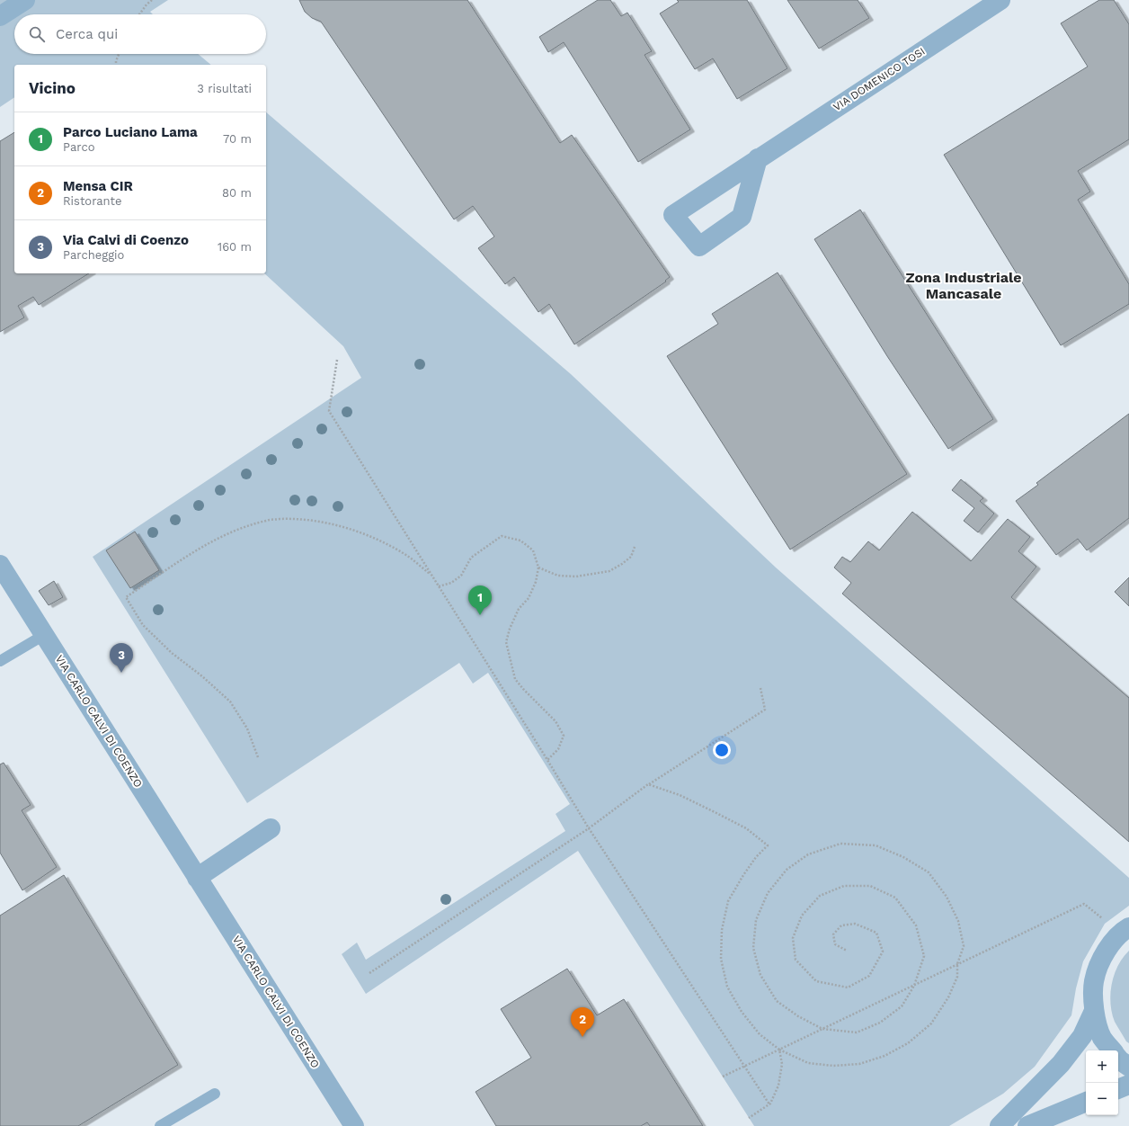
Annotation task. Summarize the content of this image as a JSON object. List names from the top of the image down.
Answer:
{
  "streets": {
    "street": ["VIA DOMENICO TOSI", "VIA CARLO CALVI DI COENZO"]
  },
  "districts": ["Zona Industriale Mancasale"],
  "page": {
    "search": "Cerca qui",
    "heading": ["Vicino", "3 risultati"],
    "list": [
      {
        "mark": "1",
        "name": "Parco Luciano Lama",
        "note": "Parco",
        "value": "70 m"
      },
      {
        "mark": "2",
        "name": "Mensa CIR",
        "note": "Ristorante",
        "value": "80 m"
      },
      {
        "mark": "3",
        "name": "Via Calvi di Coenzo",
        "note": "Parcheggio",
        "value": "160 m"
      }
    ],
    "pins": ["1", "3", "2"],
    "map_buttons": ["+", "−"]
  }
}
